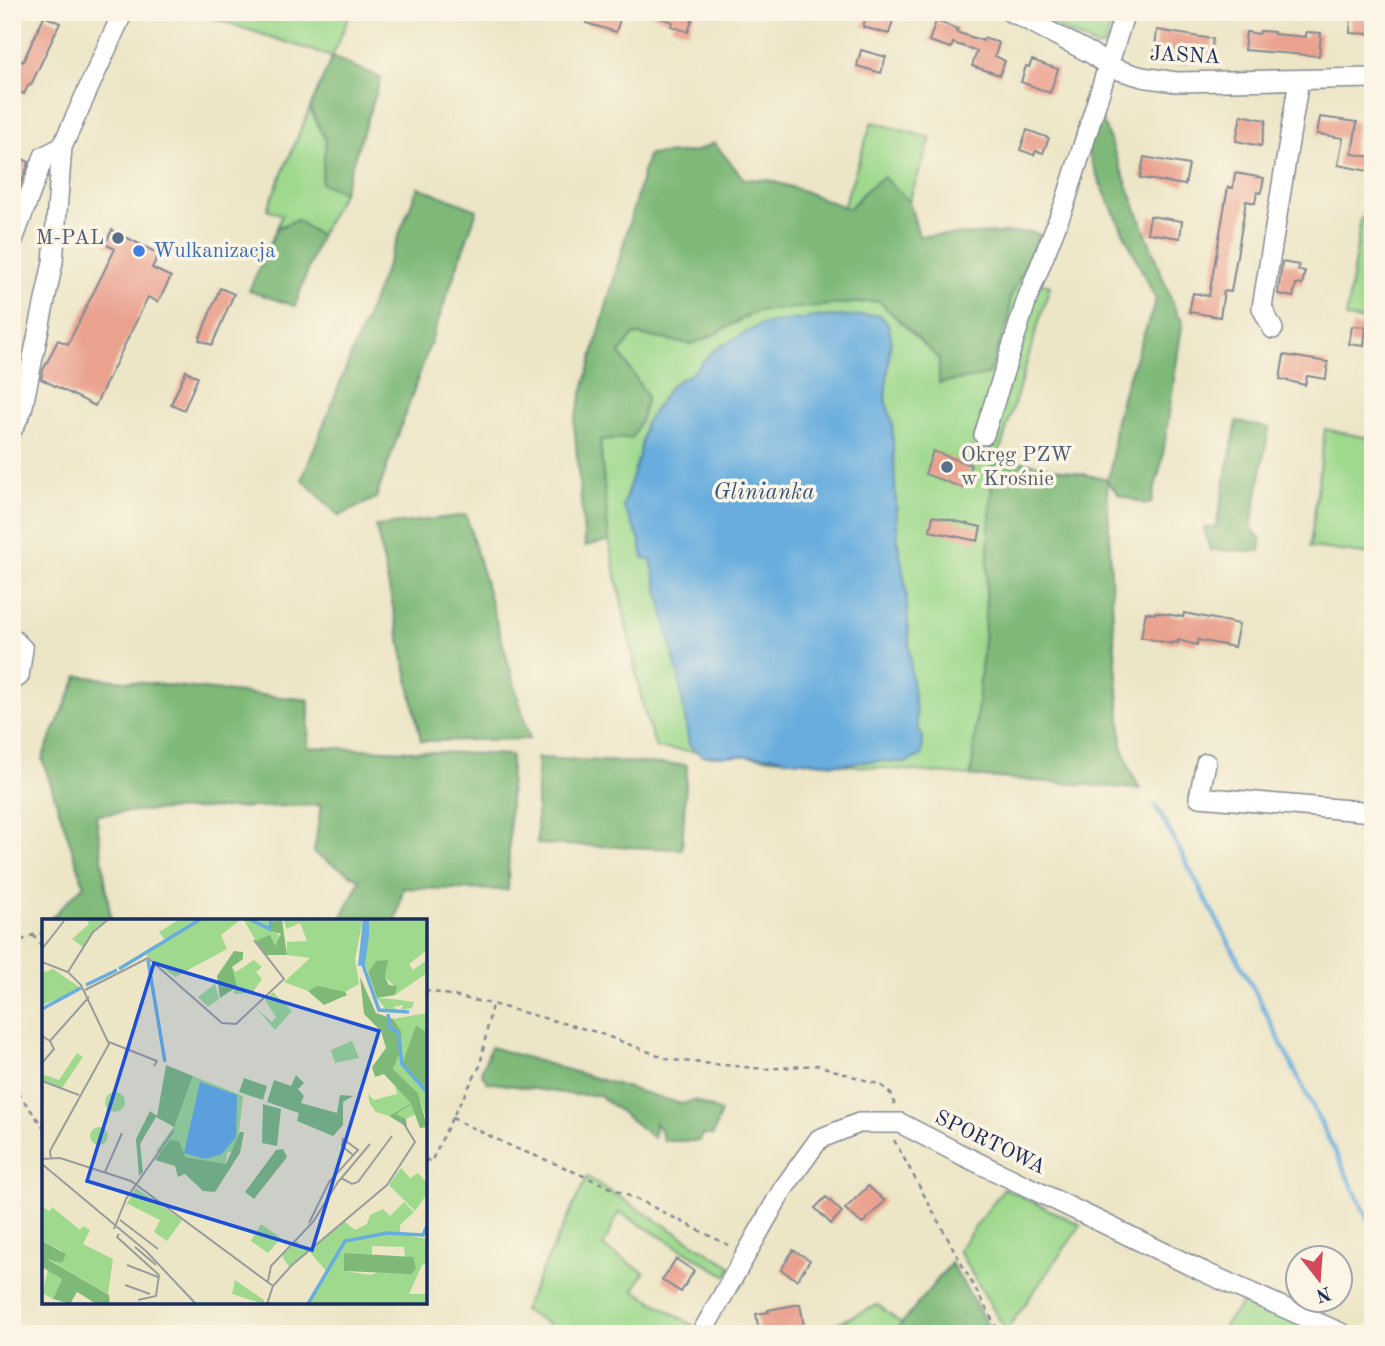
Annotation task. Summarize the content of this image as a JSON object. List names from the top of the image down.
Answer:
{
  "streets": {
    "street": ["JASNA", "SPORTOWA"]
  },
  "water": ["Glinianka"],
  "places": ["M-PAL", "Wulkanizacja", "Okręg PZW w Krośnie"],
  "north": "bottom"
}
